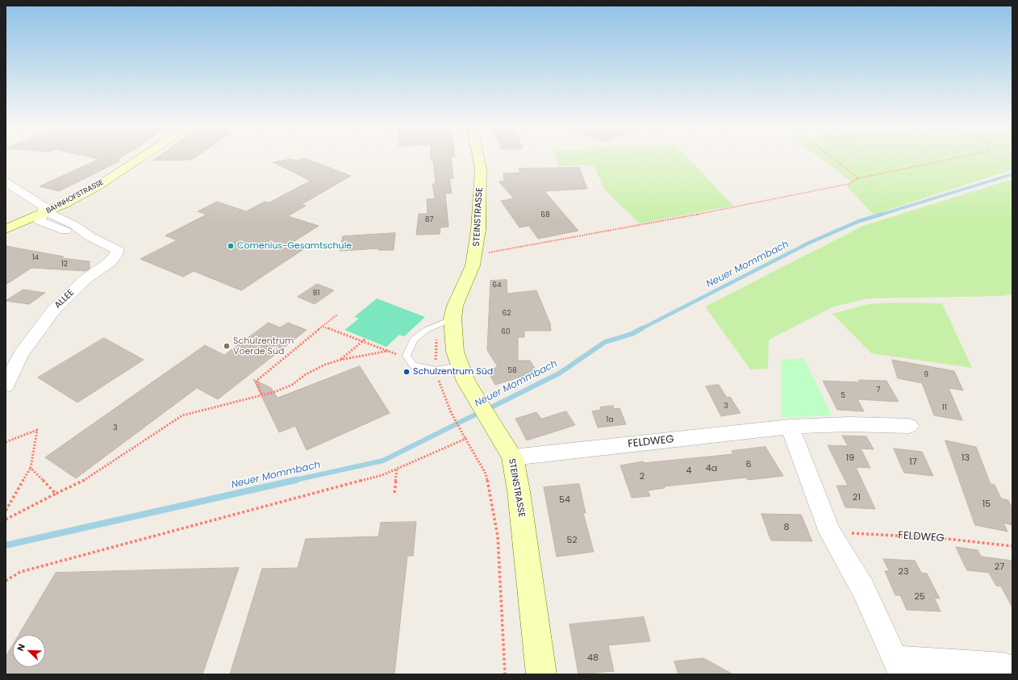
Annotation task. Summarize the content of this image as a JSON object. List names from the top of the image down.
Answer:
{
  "streets": {
    "street": [
      "BAHNHOFSTRASSE",
      "STEINSTRASSE",
      "ALLEE",
      "FELDWEG"
    ]
  },
  "crossings": [
    ["BAHNHOFSTRASSE", "ALLEE"],
    ["STEINSTRASSE", "FELDWEG"]
  ],
  "water": ["Neuer Mommbach"],
  "places": ["Comenius-Gesamtschule", "Schulzentrum Voerde Süd", "Schulzentrum Süd"],
  "house_numbers": [
    "68",
    "87",
    "14",
    "12",
    "64",
    "81",
    "62",
    "60",
    "58",
    "9",
    "7",
    "5",
    "3",
    "11",
    "1a",
    "3",
    "19",
    "13",
    "17",
    "6",
    "4a",
    "4",
    "2",
    "21",
    "54",
    "15",
    "8",
    "52",
    "27",
    "23",
    "25",
    "48"
  ],
  "north": "top left"
}
